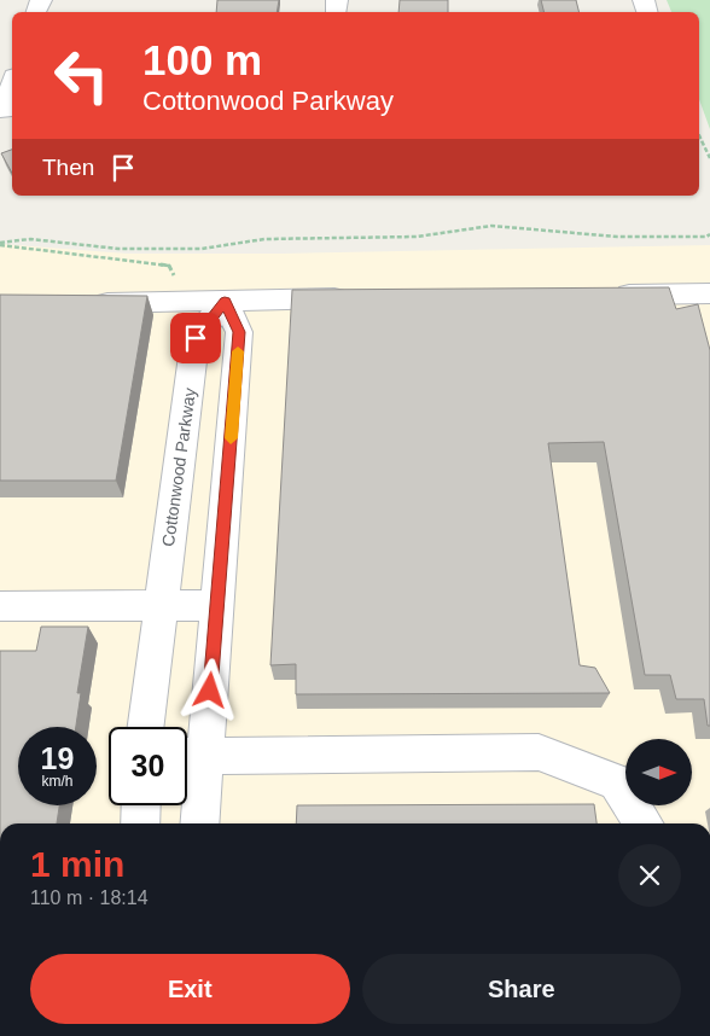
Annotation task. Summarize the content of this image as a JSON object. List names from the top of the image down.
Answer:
{
  "streets": {
    "street": ["Cottonwood Parkway"]
  },
  "north": "right",
  "page": {
    "turn": ["100 m", "Cottonwood Parkway"],
    "then": "Then",
    "speed": "19 km/h",
    "limit": "30",
    "heading": ["1 min", "110 m · 18:14"],
    "buttons": ["Exit", "Share"]
  }
}
